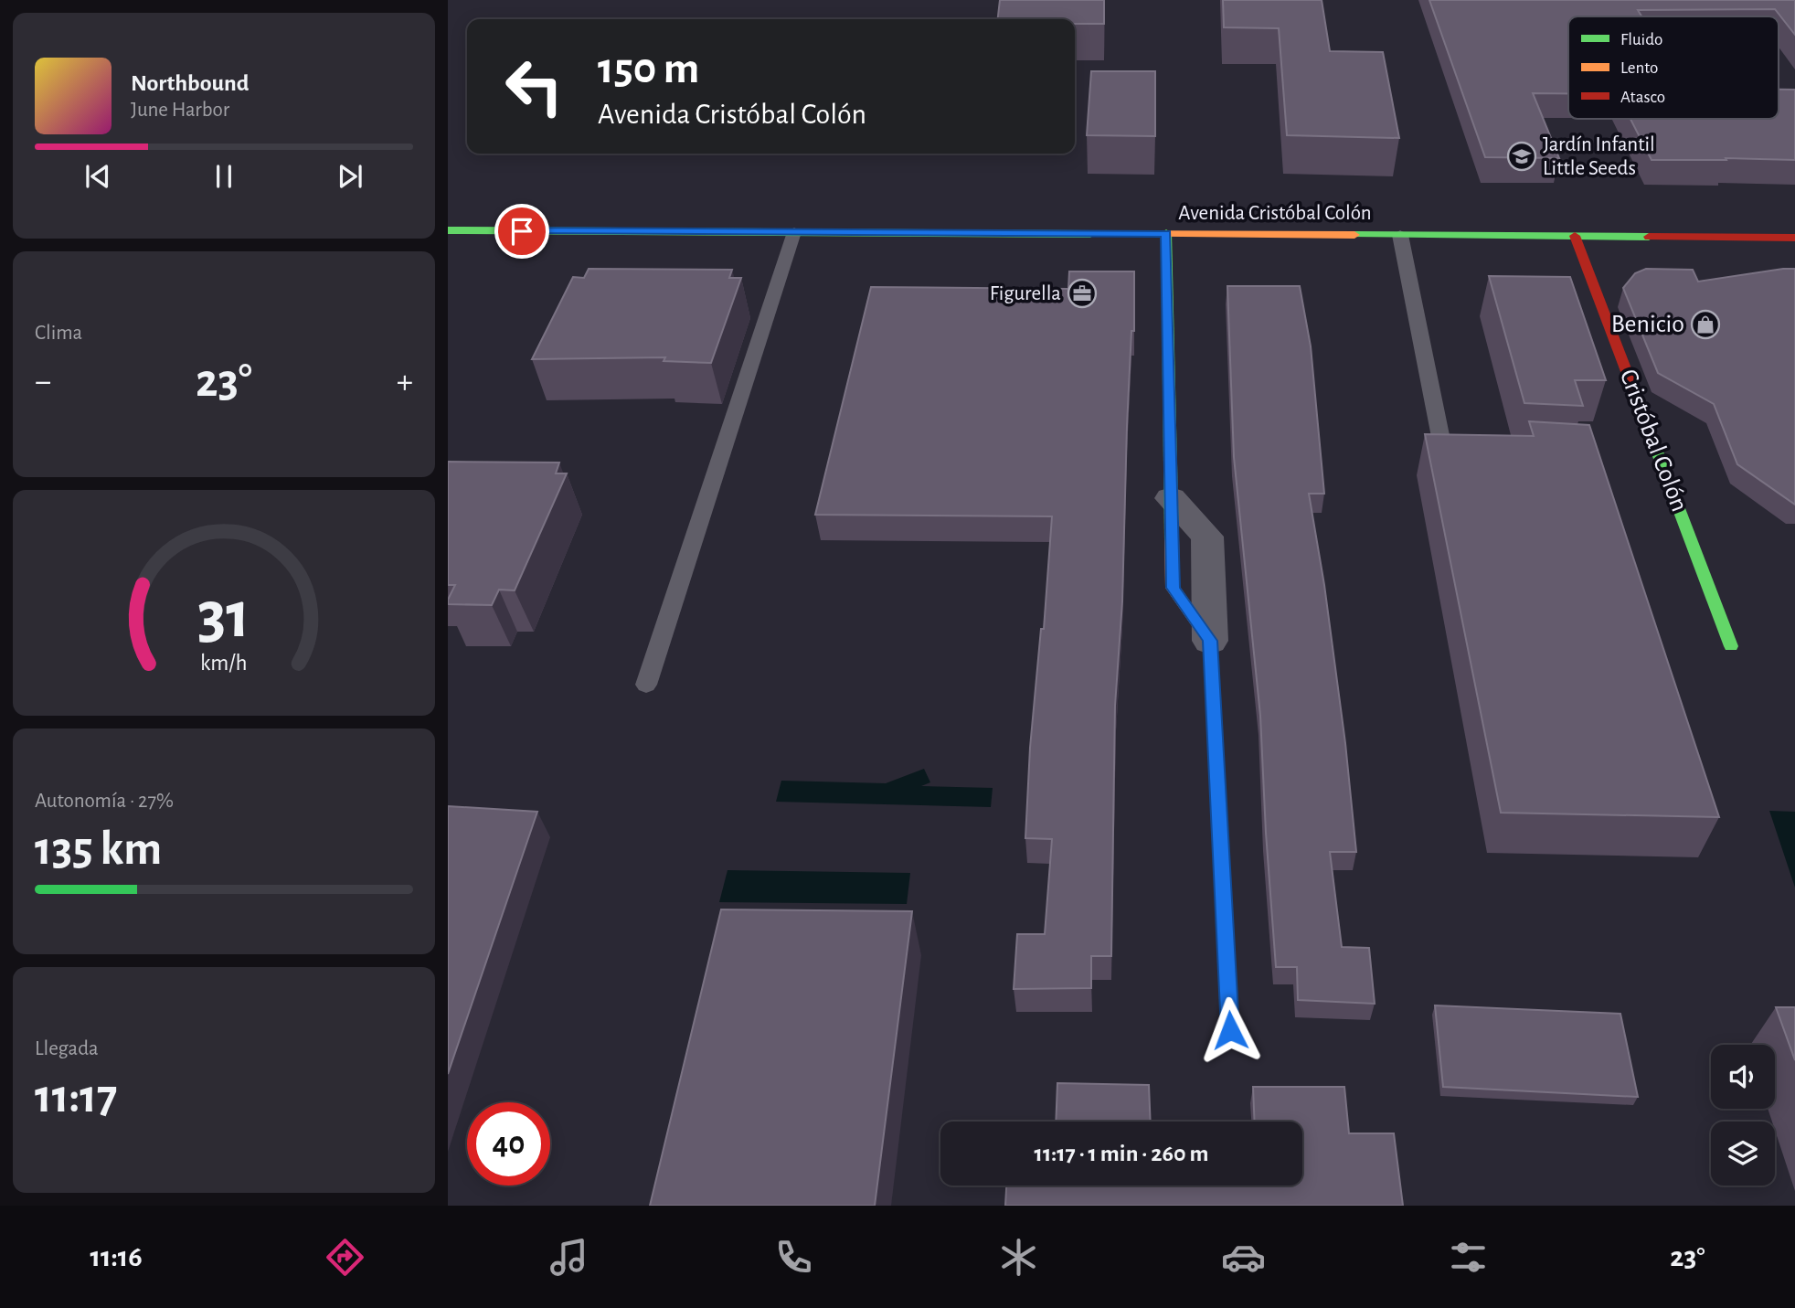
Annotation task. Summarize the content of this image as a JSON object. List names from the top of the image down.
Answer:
{
  "streets": {
    "main road": ["Avenida Cristóbal Colón", "Cristóbal Colón"]
  },
  "crossings": [
    ["Avenida Cristóbal Colón", "Cristóbal Colón"]
  ],
  "places": {
    "school or university": ["Jardín Infantil Little Seeds"],
    "office": ["Figurella"],
    "shop": ["Benicio"]
  },
  "legend": ["Fluido", "Lento", "Atasco"],
  "page": {
    "turn": ["150 m", "Avenida Cristóbal Colón"],
    "song": ["Northbound", "June Harbor"],
    "tile": [
      "Clima",
      ["Autonomía · 27%", "135 km"],
      ["Llegada", "11:17"]
    ],
    "heat": ["−", "23°", "+"],
    "limit": "40",
    "trip": "11:17 · 1 min · 260 m",
    "tabs": ["11:16", "23°"],
    "gauge": ["31", "km/h"]
  }
}
